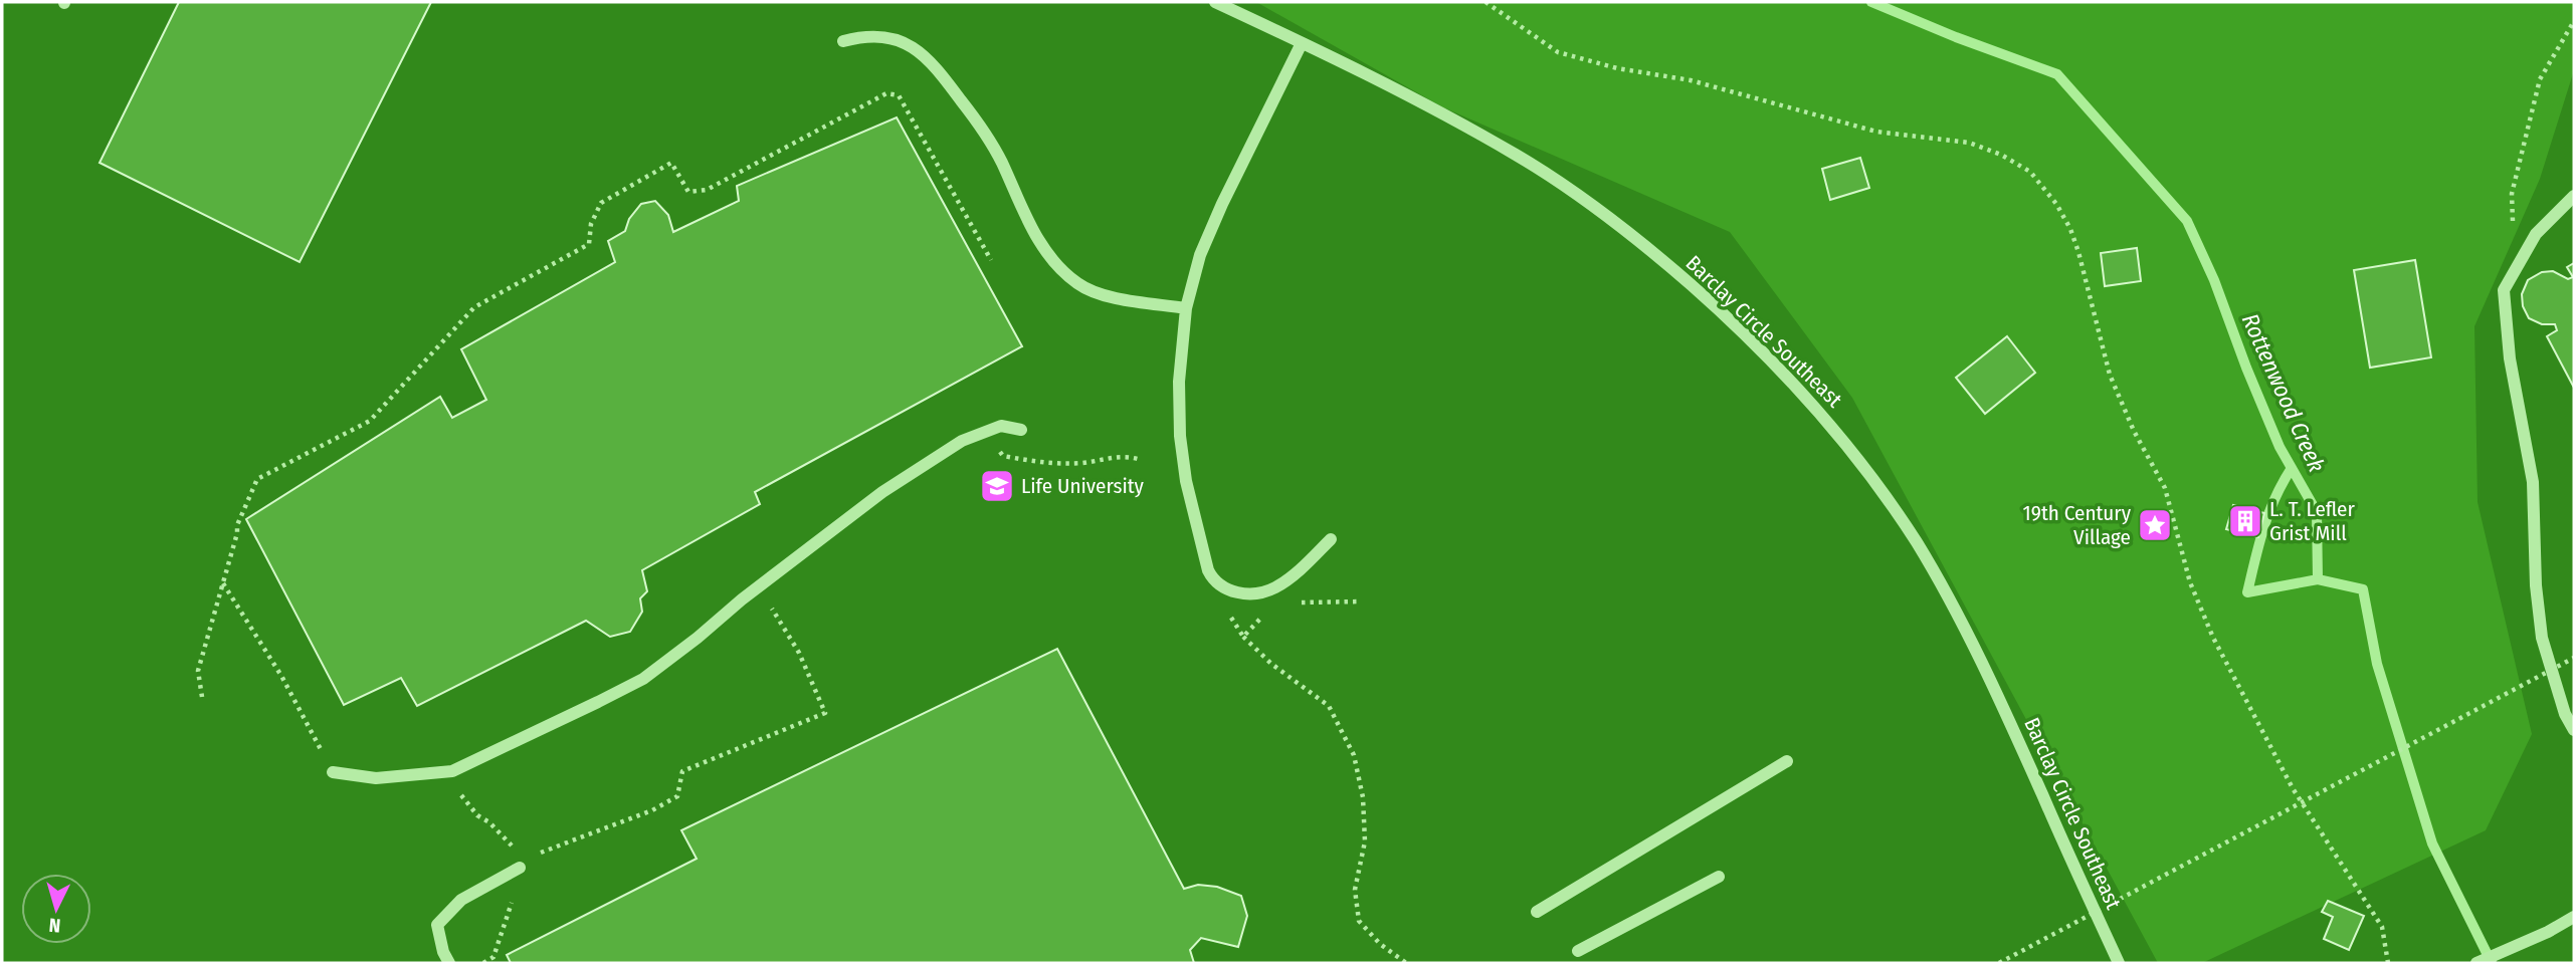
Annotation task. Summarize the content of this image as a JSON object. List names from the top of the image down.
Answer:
{
  "streets": {
    "street": ["Barclay Circle Southeast"]
  },
  "water": ["Rottenwood Creek"],
  "places": {
    "school or university": ["Life University"],
    "building": ["L. T. Lefler Grist Mill"],
    "place": ["19th Century Village"]
  },
  "north": "bottom"
}
